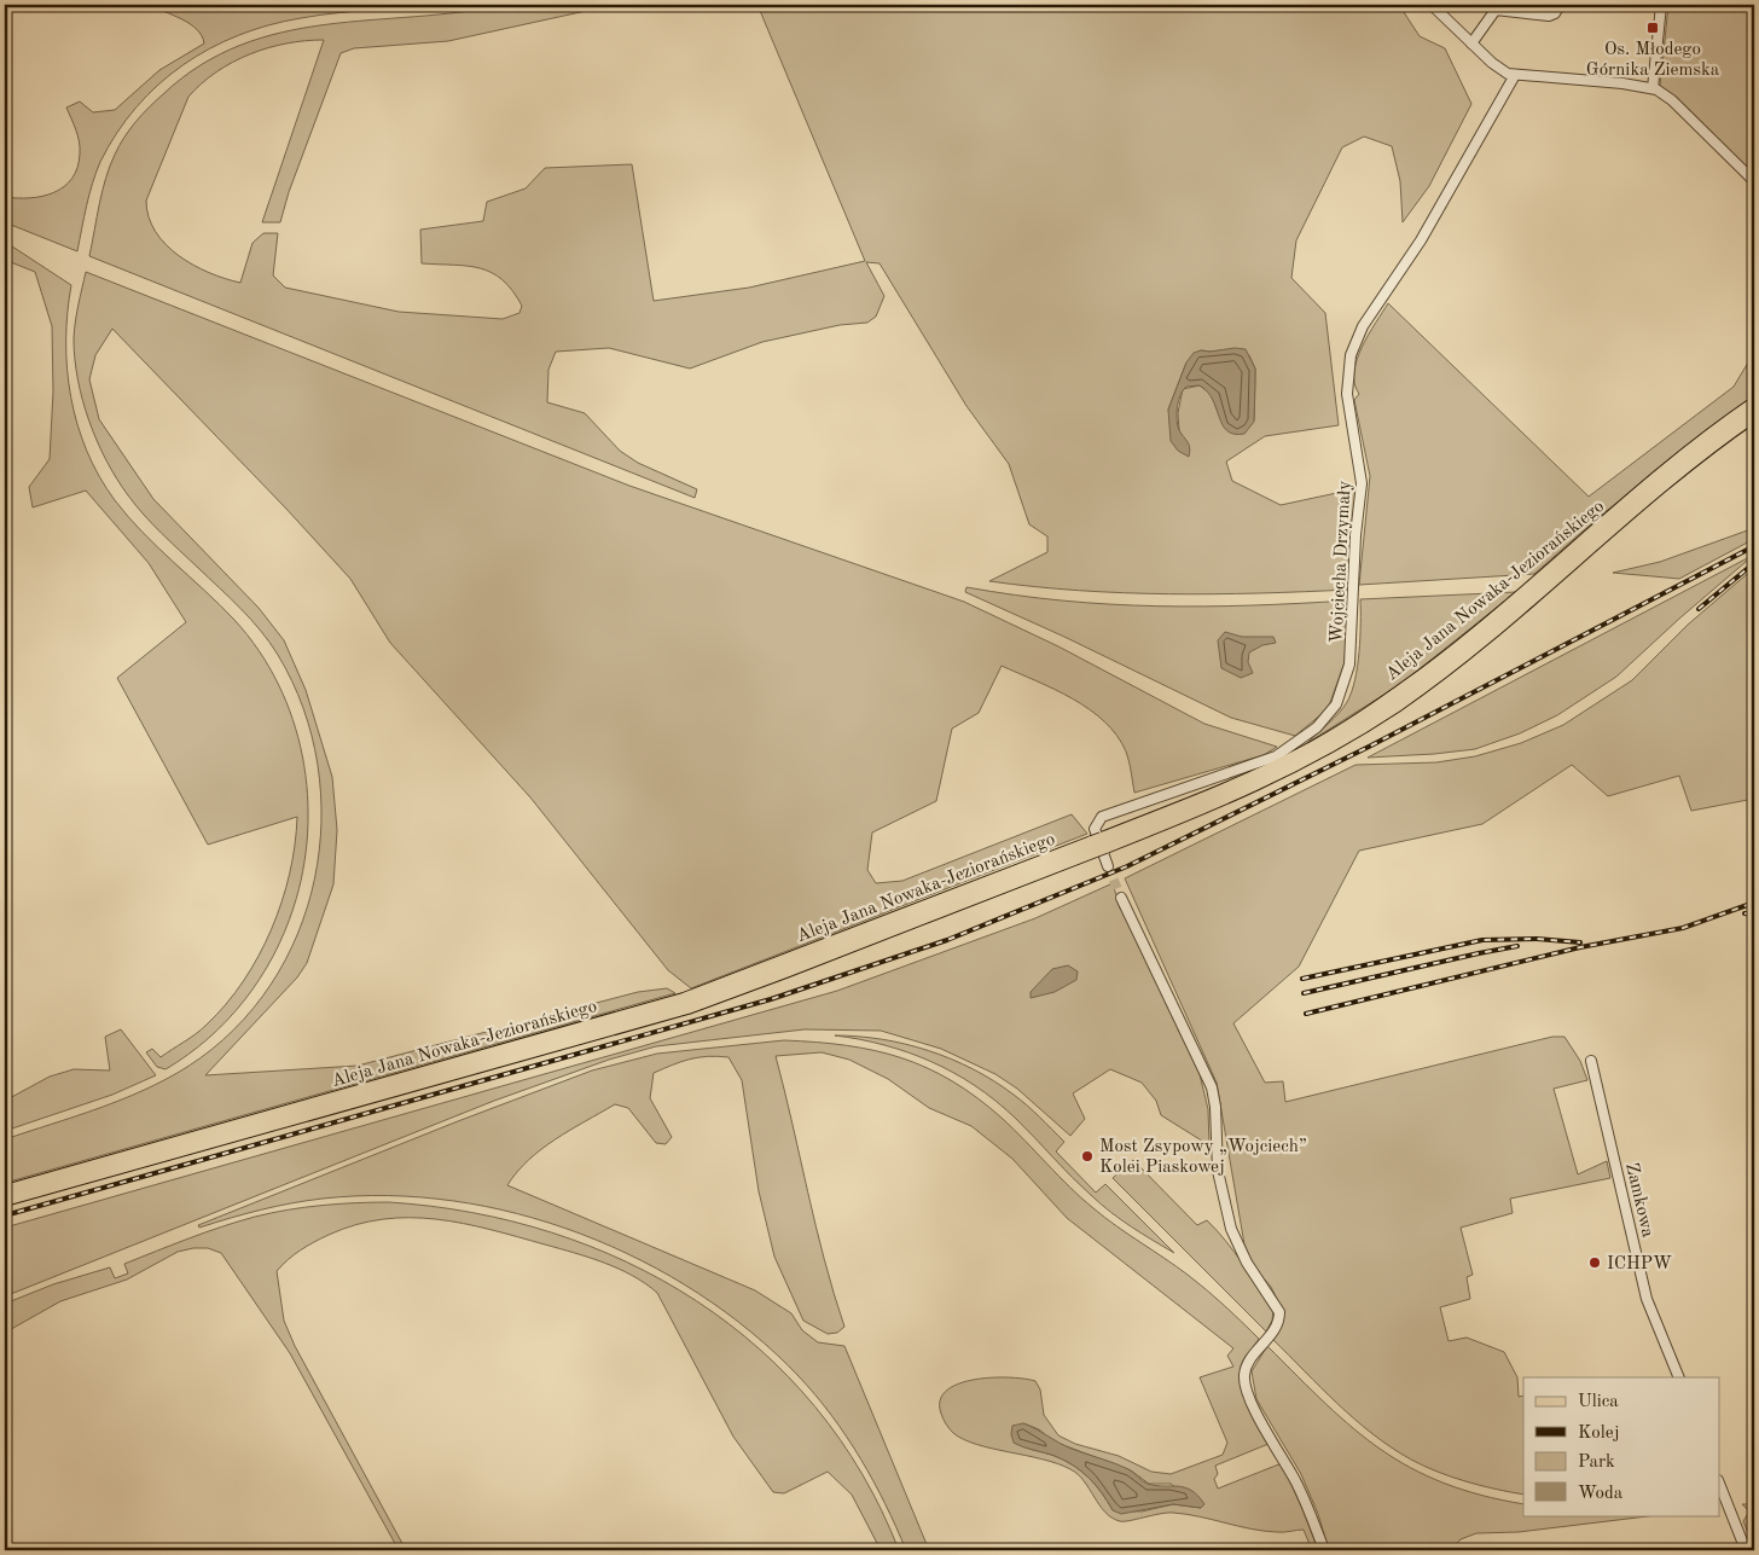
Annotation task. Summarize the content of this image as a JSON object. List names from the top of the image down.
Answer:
{
  "streets": {
    "main road": ["Aleja Jana Nowaka-Jeziorańskiego"],
    "street": ["Wojciecha Drzymały", "Zamkowa"]
  },
  "places": {
    "transit": ["Os. Młodego Górnika Ziemska"],
    "other": ["Most Zsypowy „Wojciech” Kolei Piaskowej", "ICHPW"]
  },
  "legend": [
    "Ulica",
    "Kolej",
    "Park",
    "Woda"
  ]
}
